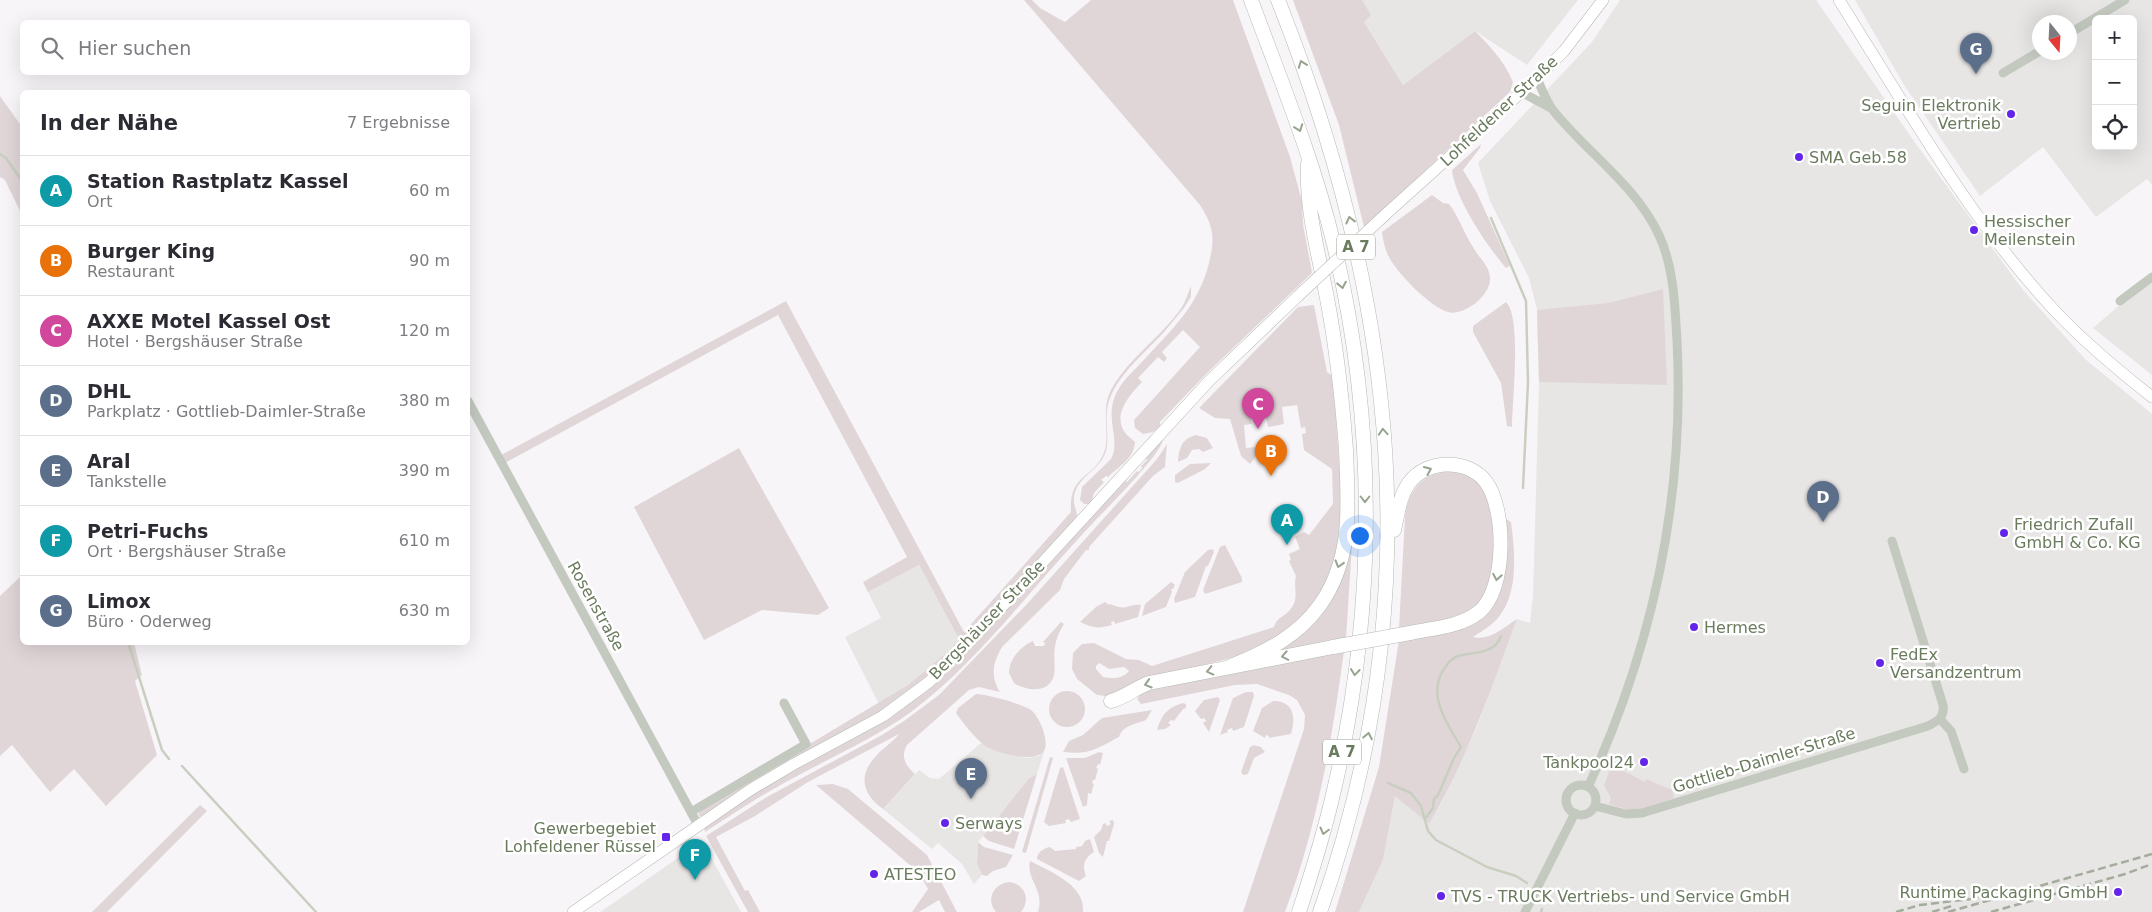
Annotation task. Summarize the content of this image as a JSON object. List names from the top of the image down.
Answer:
{
  "streets": {
    "highway": ["A 7"],
    "main road": ["Lohfeldener Straße", "Bergshäuser Straße"],
    "street": ["Rosenstraße", "Gottlieb-Daimler-Straße"]
  },
  "crossings": [
    ["Lohfeldener Straße", "Bergshäuser Straße"],
    ["Rosenstraße", "Bergshäuser Straße"]
  ],
  "places": {
    "other": [
      "Seguin Elektronik Vertrieb",
      "SMA Geb.58",
      "Hessischer Meilenstein",
      "Friedrich Zufall GmbH & Co. KG",
      "Hermes",
      "FedEx Versandzentrum",
      "Tankpool24",
      "Serways",
      "ATESTEO",
      "Runtime Packaging GmbH",
      "TVS - TRUCK Vertriebs- und Service GmbH"
    ],
    "transit": ["Gewerbegebiet Lohfeldener Rüssel"]
  },
  "north": "bottom",
  "page": {
    "map_buttons": ["+", "−"],
    "search": "Hier suchen",
    "pins": [
      "G",
      "C",
      "B",
      "D",
      "A",
      "E",
      "F"
    ],
    "heading": ["In der Nähe", "7 Ergebnisse"],
    "list": [
      {
        "mark": "A",
        "name": "Station Rastplatz Kassel",
        "note": "Ort",
        "value": "60 m"
      },
      {
        "mark": "B",
        "name": "Burger King",
        "note": "Restaurant",
        "value": "90 m"
      },
      {
        "mark": "C",
        "name": "AXXE Motel Kassel Ost",
        "note": "Hotel · Bergshäuser Straße",
        "value": "120 m"
      },
      {
        "mark": "D",
        "name": "DHL",
        "note": "Parkplatz · Gottlieb-Daimler-Straße",
        "value": "380 m"
      },
      {
        "mark": "E",
        "name": "Aral",
        "note": "Tankstelle",
        "value": "390 m"
      },
      {
        "mark": "F",
        "name": "Petri-Fuchs",
        "note": "Ort · Bergshäuser Straße",
        "value": "610 m"
      },
      {
        "mark": "G",
        "name": "Limox",
        "note": "Büro · Oderweg",
        "value": "630 m"
      }
    ]
  }
}
